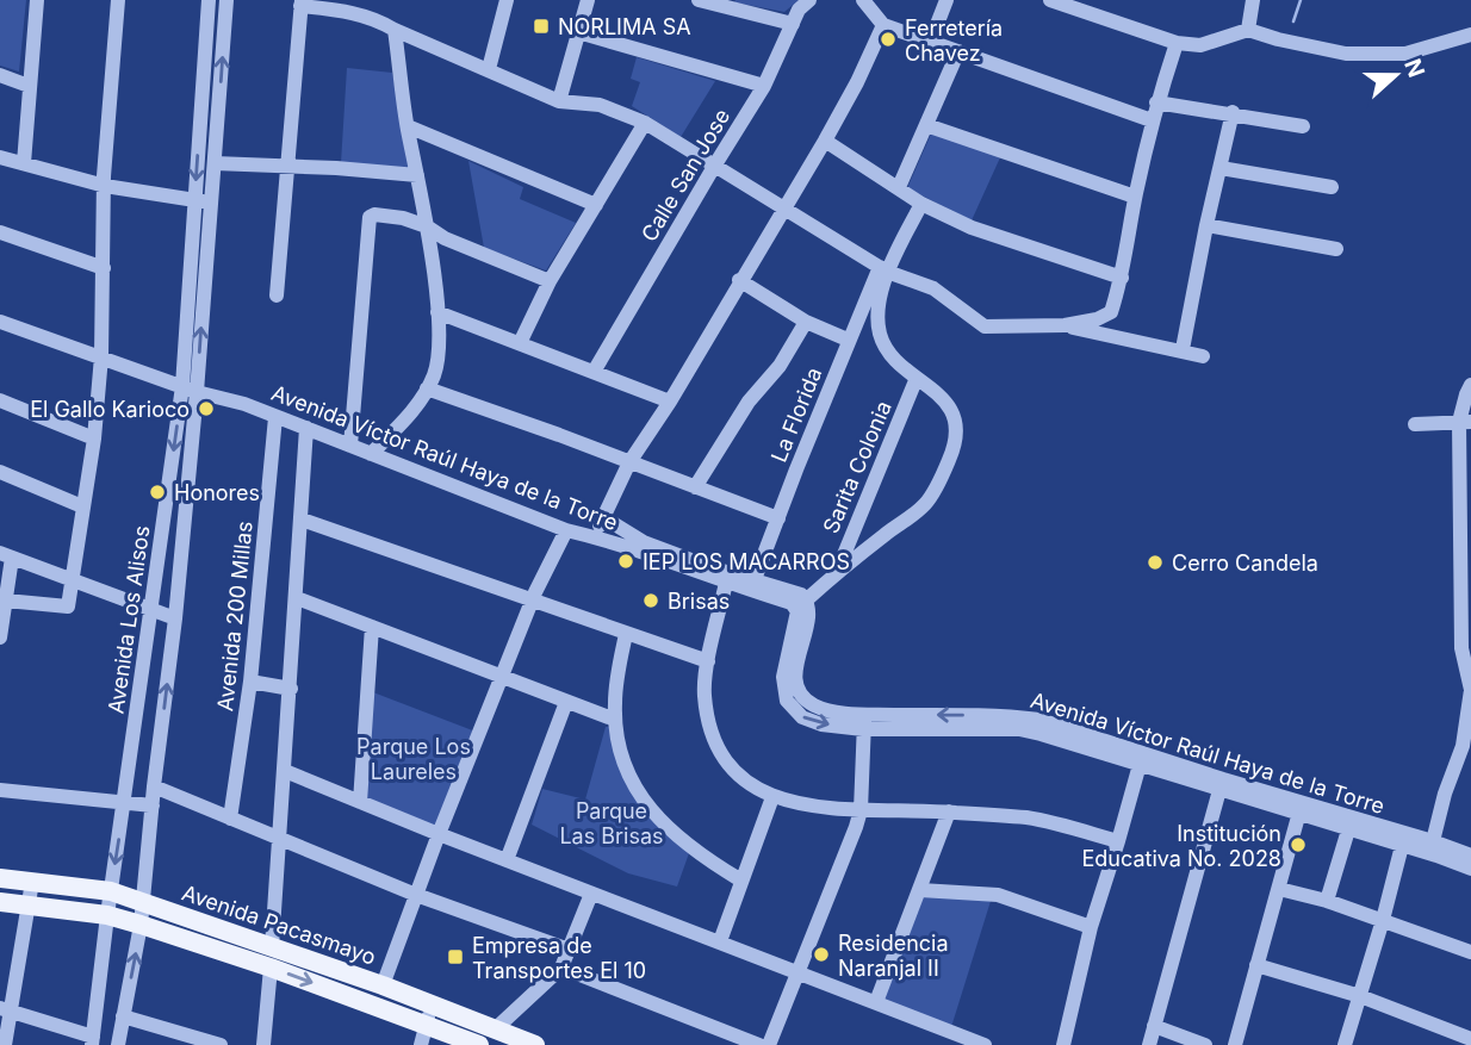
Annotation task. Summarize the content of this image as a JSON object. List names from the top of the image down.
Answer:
{
  "streets": {
    "main road": ["Avenida Pacasmayo"],
    "street": [
      "Calle San Jose",
      "La Florida",
      "Avenida Víctor Raúl Haya de la Torre",
      "Sarita Colonia",
      "Avenida 200 Millas",
      "Avenida Los Alisos"
    ]
  },
  "crossings": [
    ["La Florida", "Avenida Víctor Raúl Haya de la Torre"],
    ["Avenida Víctor Raúl Haya de la Torre", "Avenida 200 Millas"],
    ["Avenida Víctor Raúl Haya de la Torre", "Avenida Los Alisos"],
    ["Avenida Los Alisos", "Avenida Pacasmayo"]
  ],
  "parks": ["Parque Los Laureles", "Parque Las Brisas"],
  "places": {
    "transit": ["NORLIMA SA", "Empresa de Transportes El 10"],
    "other": [
      "Ferretería Chavez",
      "El Gallo Karioco",
      "Honores",
      "IEP LOS MACARROS",
      "Cerro Candela",
      "Brisas",
      "Institución Educativa No. 2028",
      "Residencia Naranjal II"
    ]
  },
  "north": "right"
}
